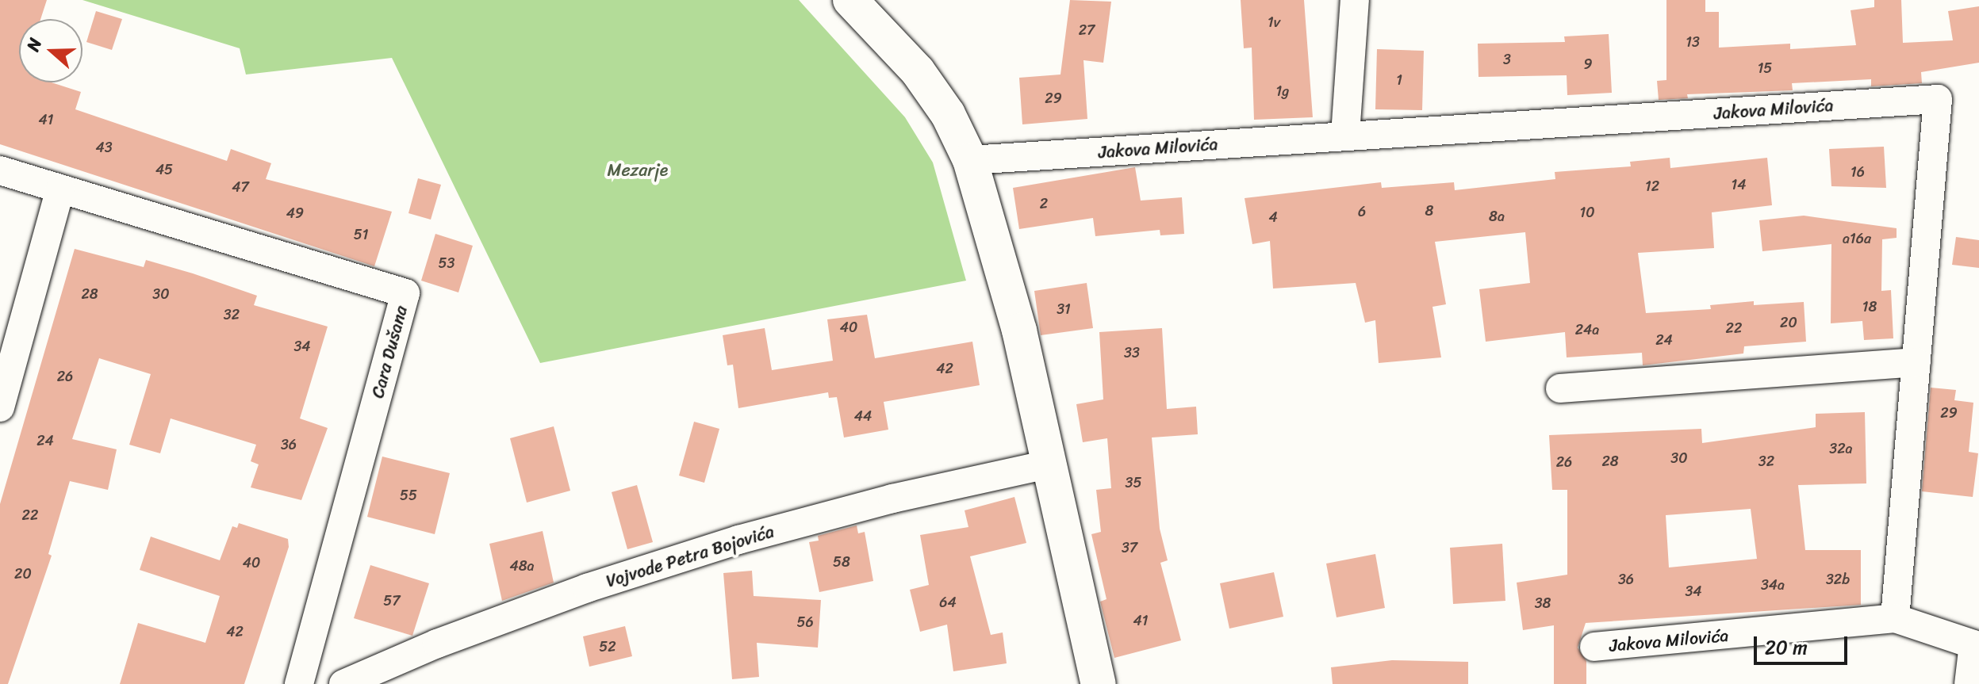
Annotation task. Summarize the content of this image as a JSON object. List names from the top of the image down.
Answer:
{
  "streets": {
    "street": ["Jakova Milovića", "Cara Dušana", "Vojvode Petra Bojovića"]
  },
  "parks": ["Mezarje"],
  "house_numbers": [
    "1v",
    "27",
    "13",
    "3",
    "9",
    "15",
    "1",
    "1g",
    "29",
    "41",
    "43",
    "45",
    "16",
    "14",
    "12",
    "47",
    "2",
    "8",
    "6",
    "10",
    "49",
    "8a",
    "4",
    "51",
    "a16a",
    "53",
    "28",
    "30",
    "18",
    "31",
    "32",
    "20",
    "40",
    "22",
    "24a",
    "24",
    "34",
    "33",
    "42",
    "26",
    "29",
    "44",
    "24",
    "36",
    "32a",
    "30",
    "28",
    "32",
    "26",
    "35",
    "55",
    "22",
    "37",
    "58",
    "40",
    "48a",
    "20",
    "36",
    "32b",
    "34a",
    "34",
    "57",
    "64",
    "38",
    "41",
    "56",
    "42",
    "52"
  ],
  "scale_bar": "20 m",
  "north": "left"
}
